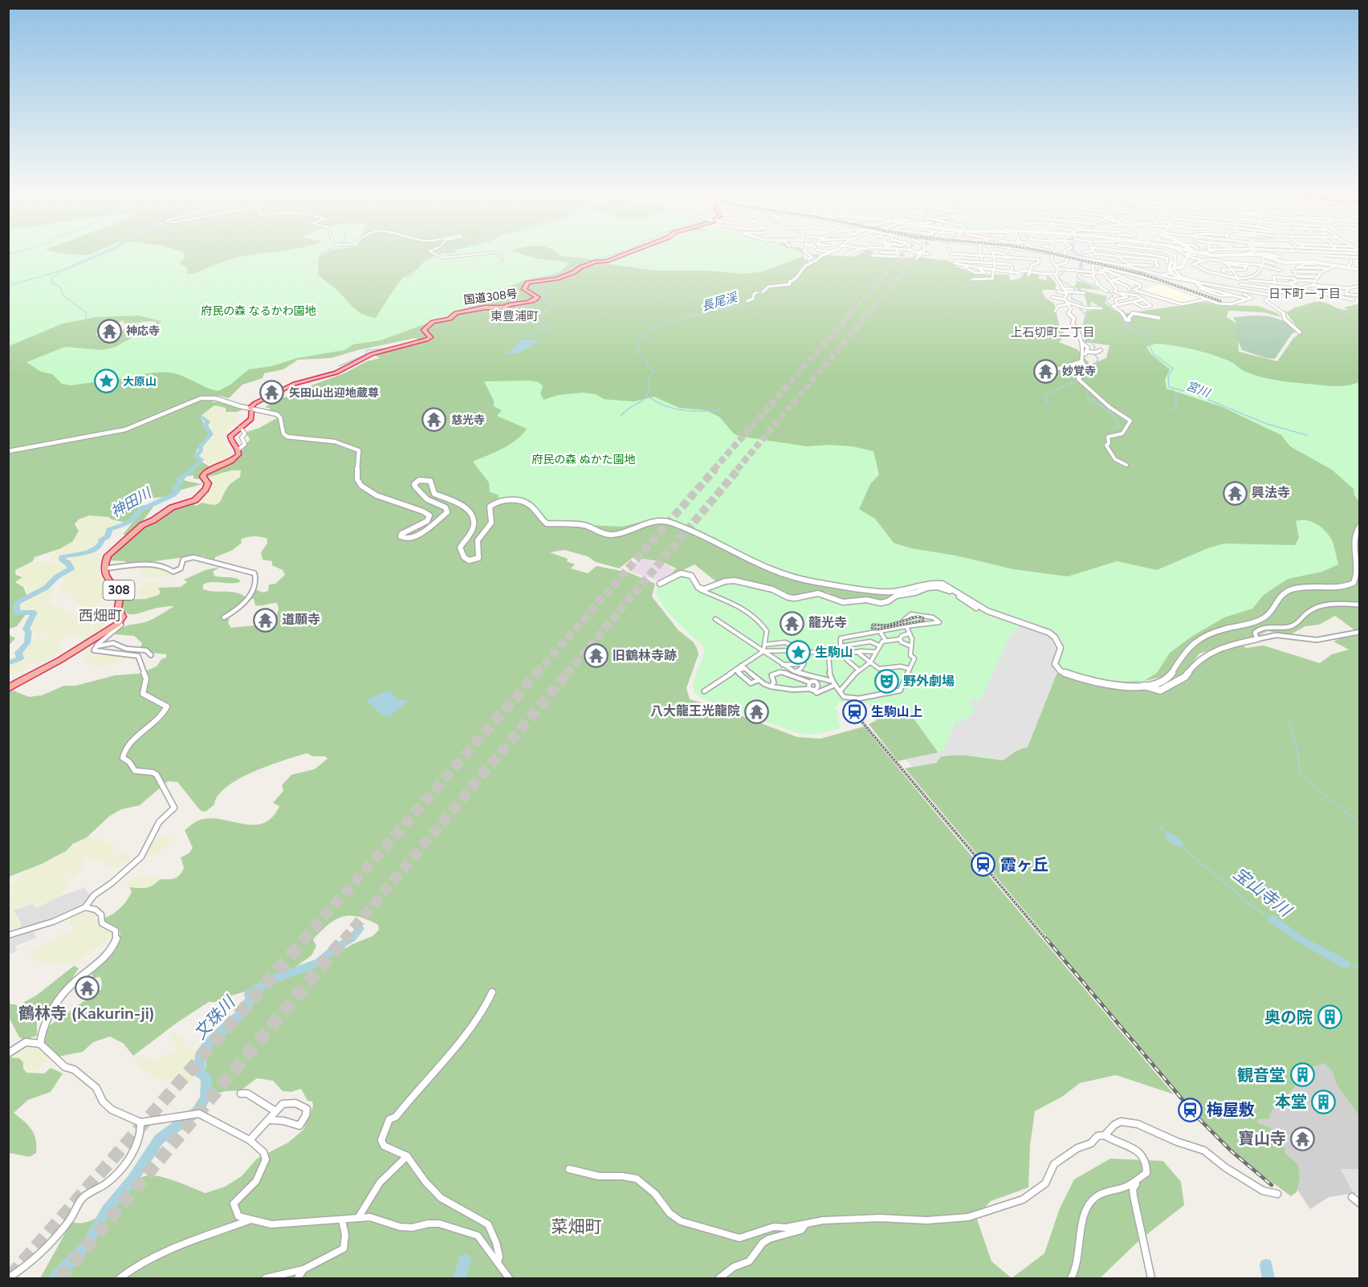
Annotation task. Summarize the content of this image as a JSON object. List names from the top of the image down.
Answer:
{
  "streets": {
    "highway": ["国道308号", "308"]
  },
  "crossings": [
    ["国道308号", "308"]
  ],
  "districts": [
    "日下町一丁目",
    "東豊浦町",
    "上石切町二丁目",
    "西畑町",
    "菜畑町"
  ],
  "water": [
    "長尾渓",
    "宮川",
    "神田川",
    "宝山寺川",
    "文珠川"
  ],
  "parks": ["府民の森 なるかわ園地", "府民の森 ぬかた園地"],
  "places": {
    "temple": [
      "神応寺",
      "妙覚寺",
      "矢田山出迎地蔵尊",
      "慈光寺",
      "興法寺",
      "道願寺",
      "龍光寺",
      "旧鶴林寺跡",
      "八大龍王光龍院",
      "鶴林寺 (Kakurin-ji)",
      "寶山寺"
    ],
    "place": ["大原山", "生駒山"],
    "theatre": ["野外劇場"],
    "station": ["生駒山上", "霞ヶ丘", "梅屋敷"],
    "building": ["奥の院", "観音堂", "本堂"]
  }
}
